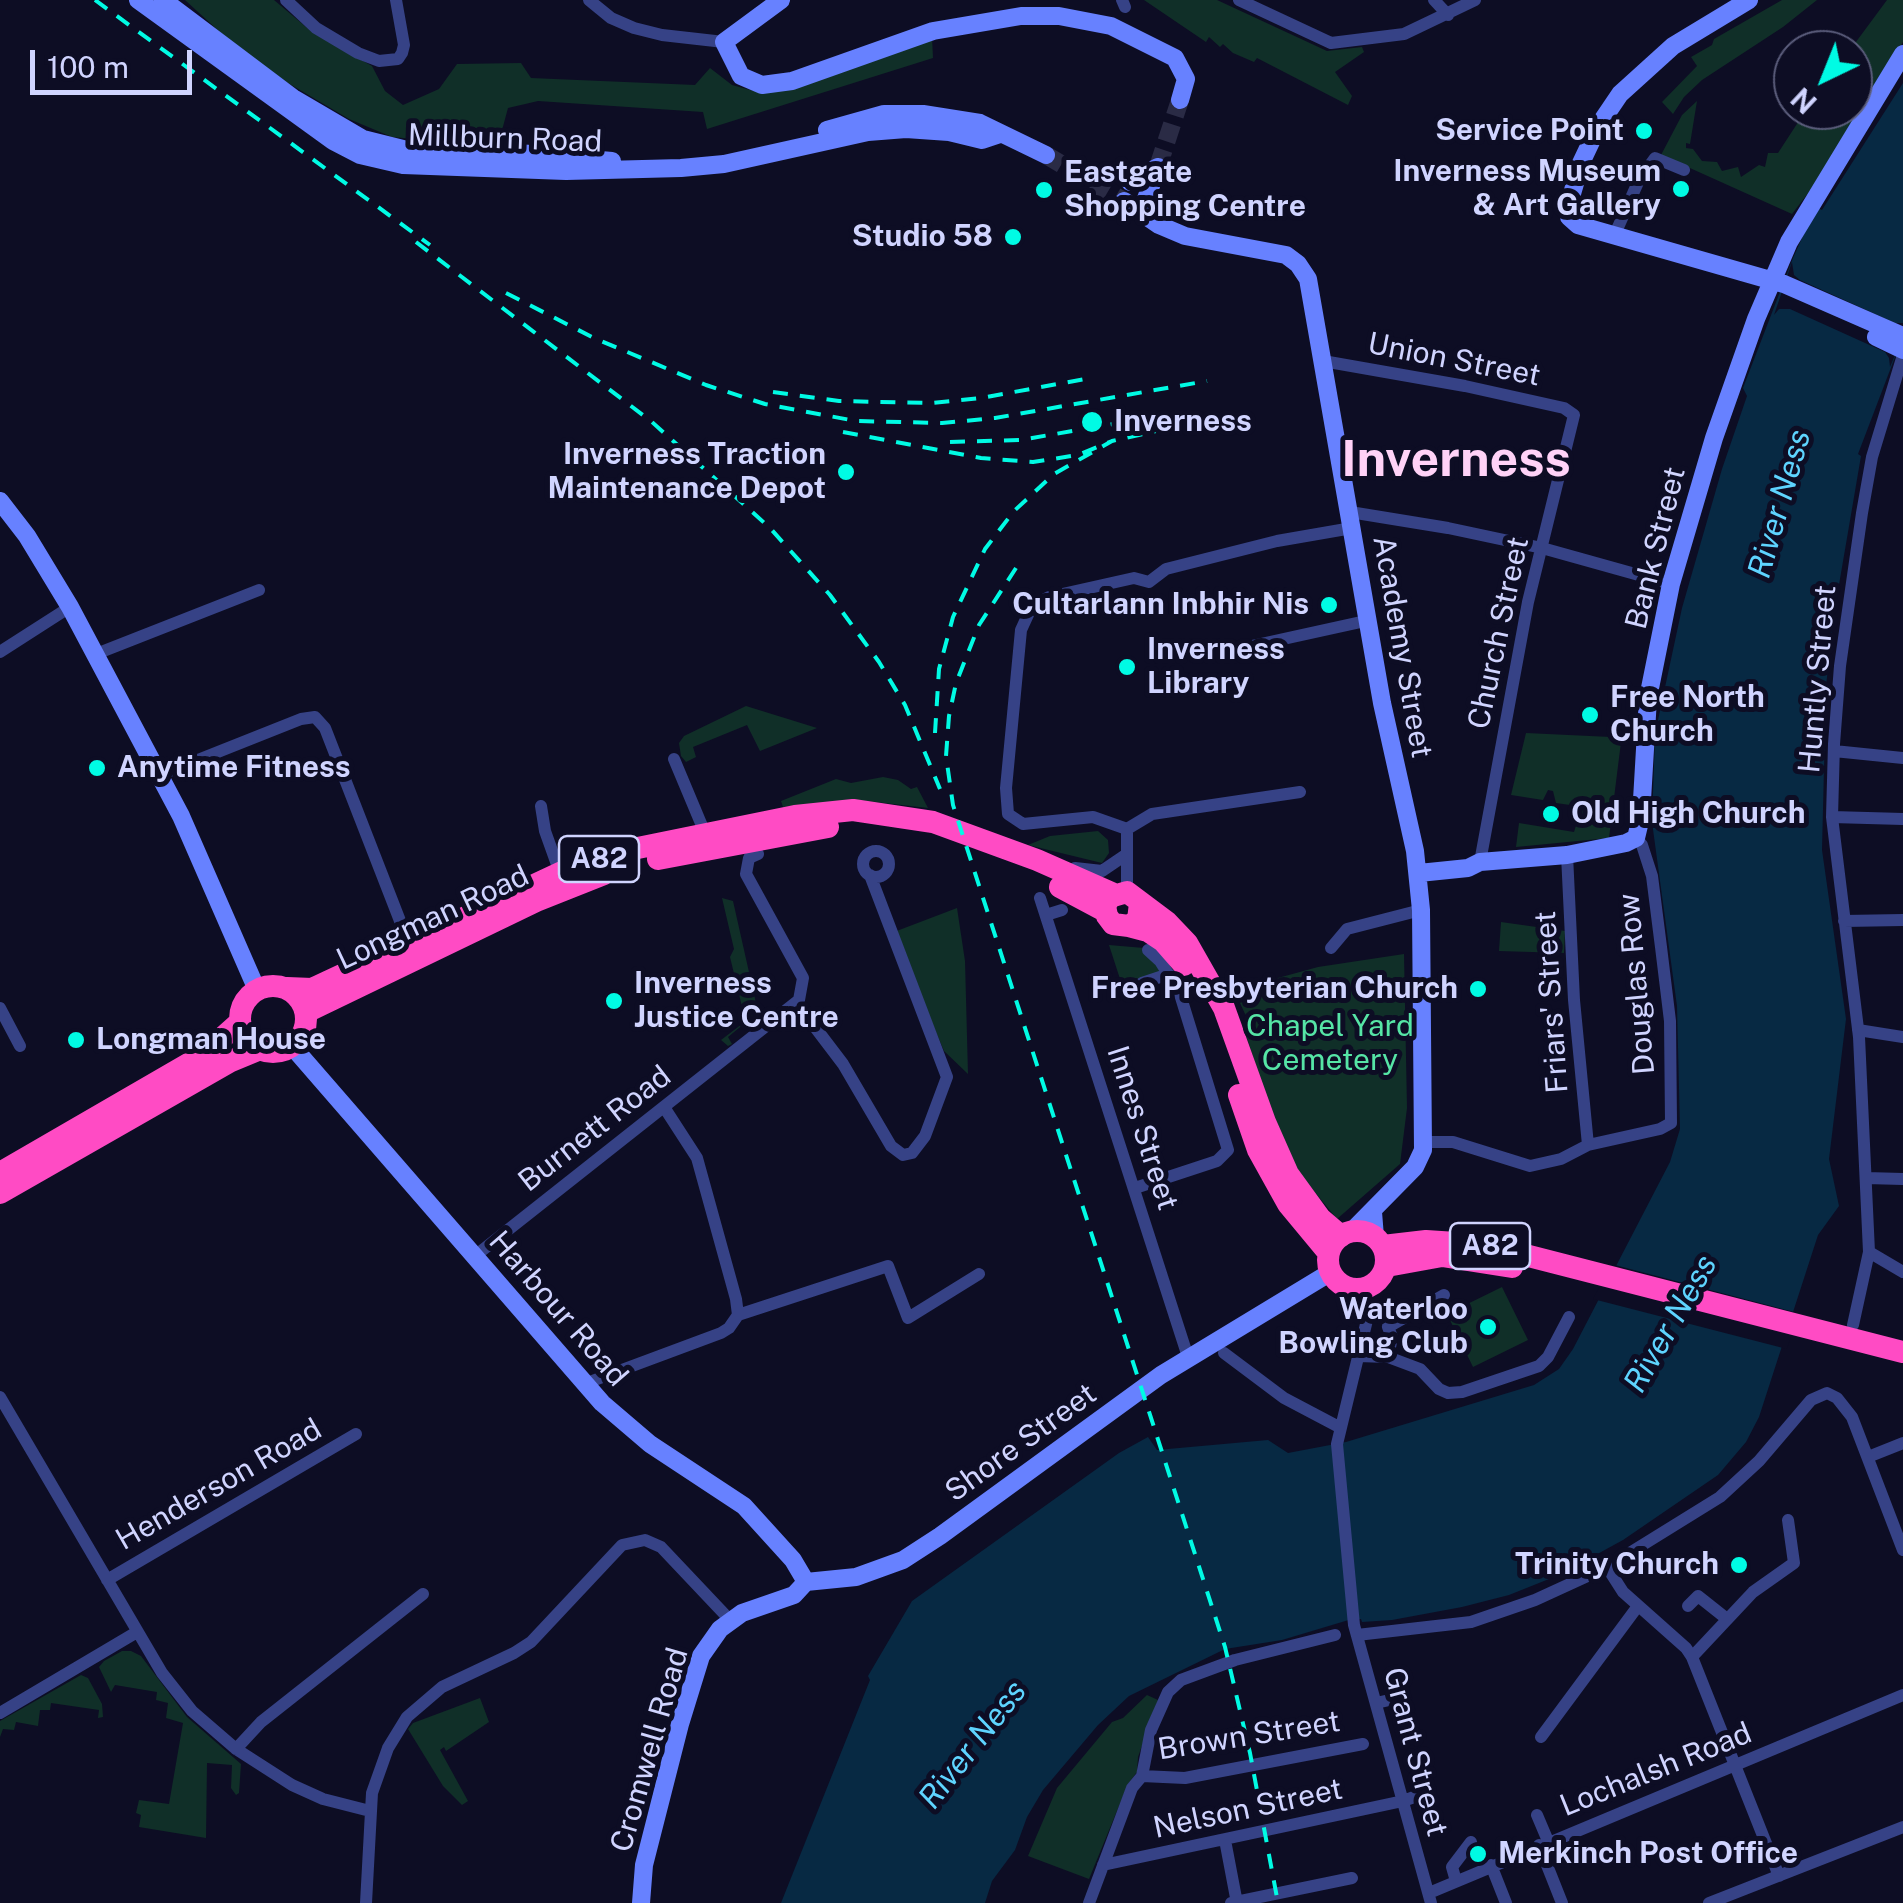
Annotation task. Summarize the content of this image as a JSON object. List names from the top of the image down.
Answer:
{
  "streets": {
    "highway": ["A82", "Longman Road"],
    "main road": [
      "Millburn Road",
      "Bank Street",
      "Academy Street",
      "Harbour Road",
      "Shore Street",
      "Cromwell Road"
    ],
    "street": [
      "Union Street",
      "Church Street",
      "Huntly Street",
      "Douglas Row",
      "Friars' Street",
      "Innes Street",
      "Burnett Road",
      "Henderson Road",
      "Brown Street",
      "Grant Street",
      "Lochalsh Road",
      "Nelson Street"
    ]
  },
  "crossings": [
    ["Union Street", "Church Street"],
    ["Union Street", "Academy Street"],
    ["Bank Street", "Douglas Row"],
    ["Academy Street", "Shore Street"],
    ["A82", "Longman Road"],
    ["A82", "Harbour Road"],
    ["A82", "Shore Street"],
    ["A82", "Grant Street"],
    ["Longman Road", "Harbour Road"],
    ["Douglas Row", "Friars' Street"],
    ["Innes Street", "Shore Street"],
    ["Burnett Road", "Harbour Road"],
    ["Harbour Road", "Shore Street"],
    ["Shore Street", "Cromwell Road"],
    ["Grant Street", "Lochalsh Road"],
    ["Grant Street", "Nelson Street"]
  ],
  "districts": ["Inverness"],
  "water": ["River Ness"],
  "parks": ["Chapel Yard Cemetery"],
  "places": [
    "Service Point",
    "Inverness Museum & Art Gallery",
    "Eastgate Shopping Centre",
    "Studio 58",
    "Inverness",
    "Inverness Traction Maintenance Depot",
    "Cultarlann Inbhir Nis",
    "Inverness Library",
    "Free North Church",
    "Anytime Fitness",
    "Old High Church",
    "Free Presbyterian Church",
    "Inverness Justice Centre",
    "Longman House",
    "Waterloo Bowling Club",
    "Trinity Church",
    "Merkinch Post Office"
  ],
  "scale_bar": "100 m",
  "north": "bottom left"
}
